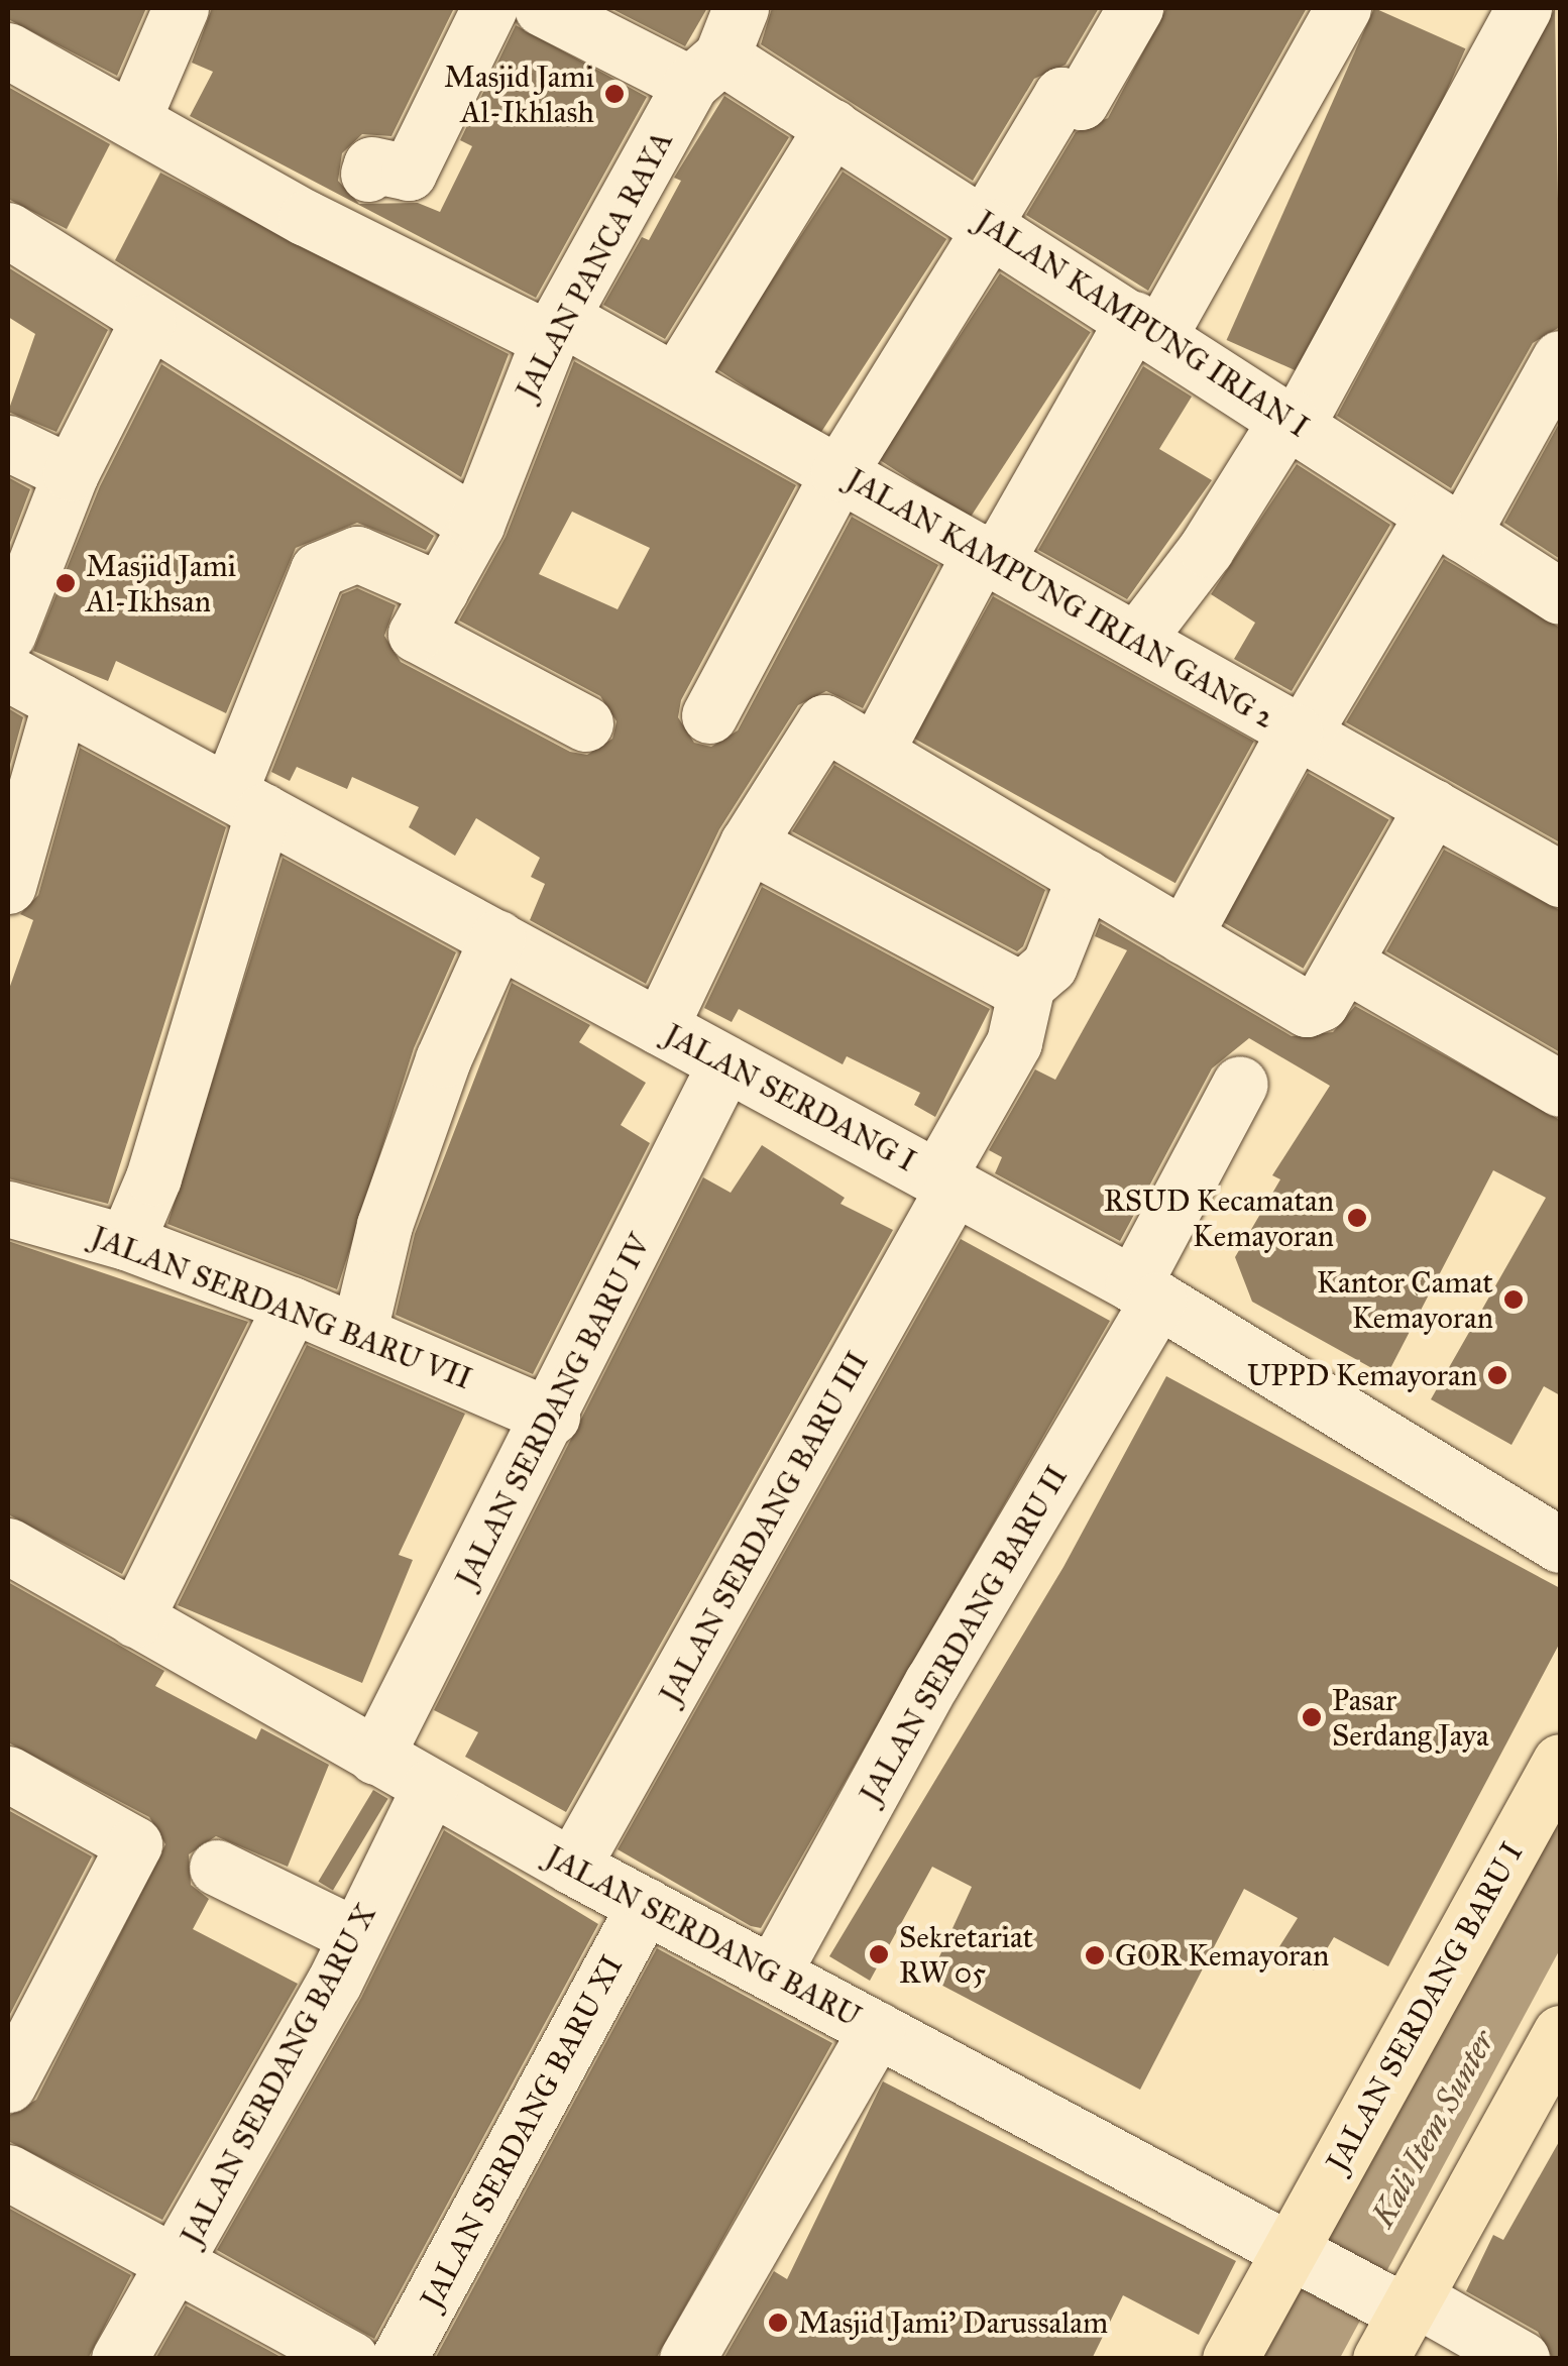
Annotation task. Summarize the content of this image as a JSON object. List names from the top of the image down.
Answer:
{
  "streets": {
    "main road": ["JALAN SERDANG BARU I"],
    "street": [
      "JALAN PANCA RAYA",
      "JALAN KAMPUNG IRIAN I",
      "JALAN KAMPUNG IRIAN GANG 2",
      "JALAN SERDANG I",
      "JALAN SERDANG BARU VII",
      "JALAN SERDANG BARU IV",
      "JALAN SERDANG BARU III",
      "JALAN SERDANG BARU II",
      "JALAN SERDANG BARU",
      "JALAN SERDANG BARU X",
      "JALAN SERDANG BARU XI"
    ]
  },
  "crossings": [
    ["JALAN PANCA RAYA", "JALAN KAMPUNG IRIAN I"],
    ["JALAN PANCA RAYA", "JALAN KAMPUNG IRIAN GANG 2"],
    ["JALAN SERDANG I", "JALAN SERDANG BARU IV"],
    ["JALAN SERDANG I", "JALAN SERDANG BARU III"],
    ["JALAN SERDANG I", "JALAN SERDANG BARU II"],
    ["JALAN SERDANG BARU VII", "JALAN SERDANG BARU IV"],
    ["JALAN SERDANG BARU IV", "JALAN SERDANG BARU"],
    ["JALAN SERDANG BARU III", "JALAN SERDANG BARU"],
    ["JALAN SERDANG BARU II", "JALAN SERDANG BARU"],
    ["JALAN SERDANG BARU", "JALAN SERDANG BARU I"],
    ["JALAN SERDANG BARU", "JALAN SERDANG BARU X"],
    ["JALAN SERDANG BARU", "JALAN SERDANG BARU XI"]
  ],
  "water": ["Kali Item Sunter"],
  "places": [
    "Masjid Jami Al-Ikhlash",
    "Masjid Jami Al-Ikhsan",
    "RSUD Kecamatan Kemayoran",
    "Kantor Camat Kemayoran",
    "UPPD Kemayoran",
    "Pasar Serdang Jaya",
    "Sekretariat RW 05",
    "GOR Kemayoran",
    "Masjid Jami' Darussalam"
  ]
}
